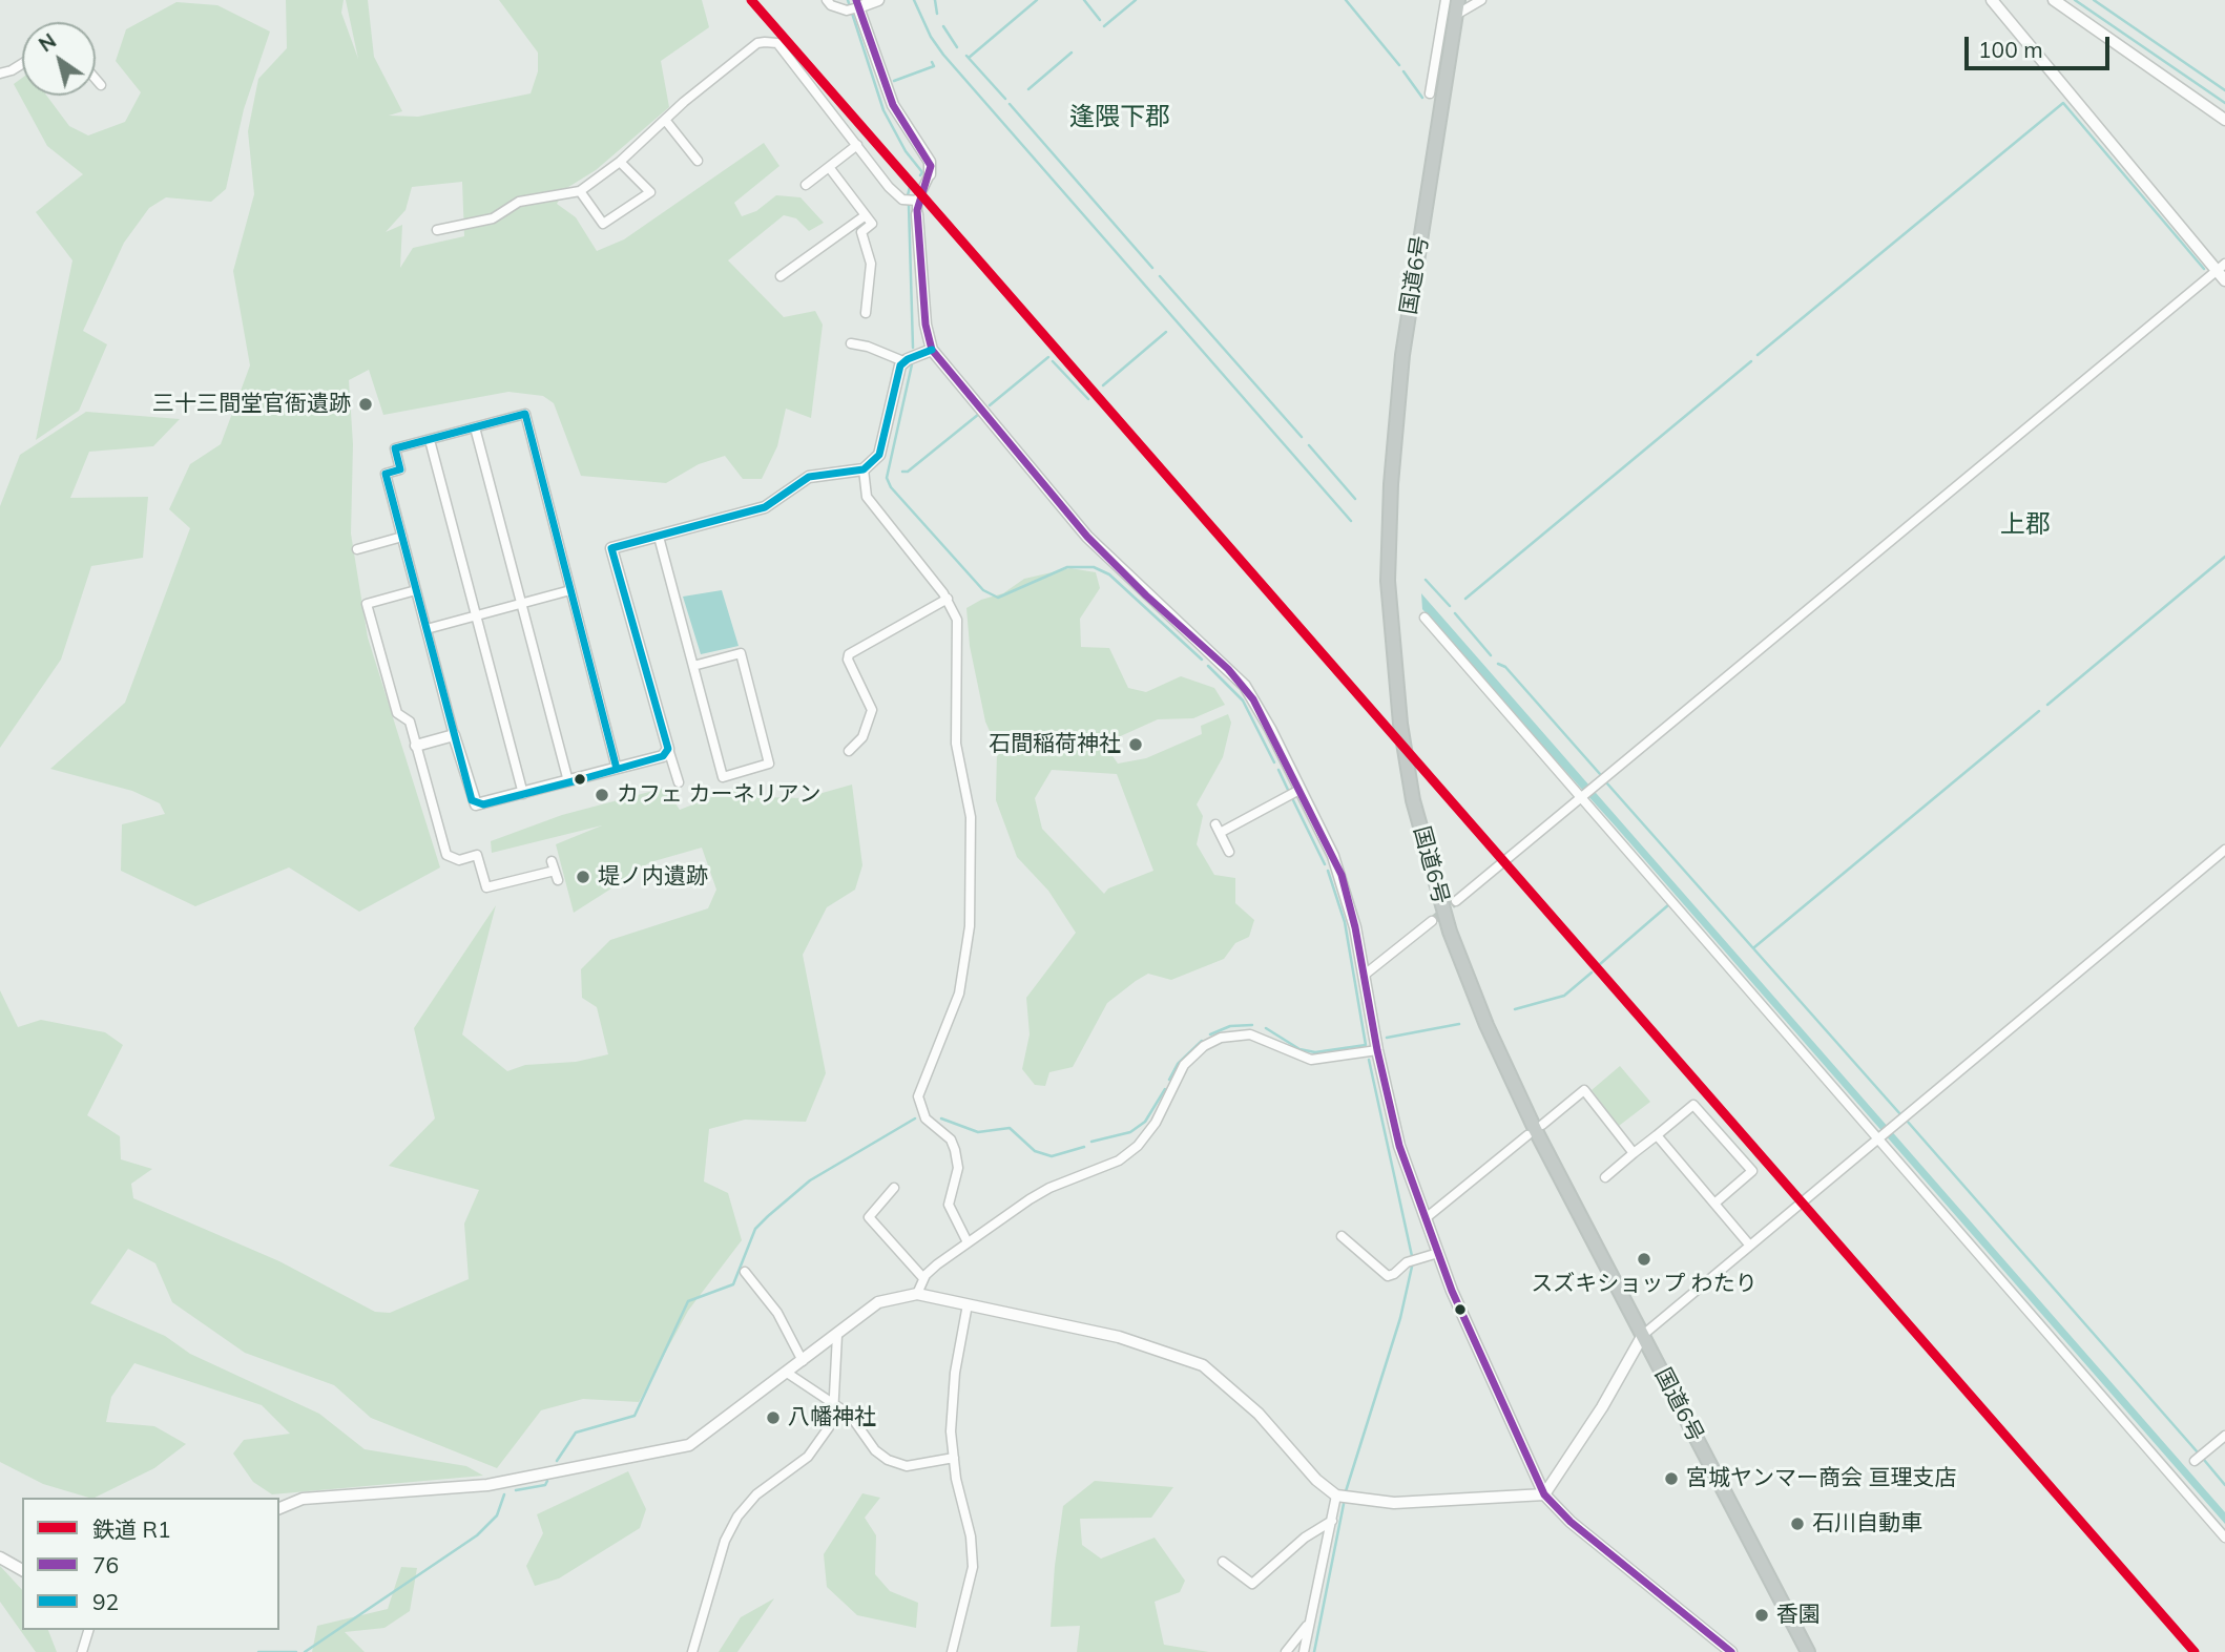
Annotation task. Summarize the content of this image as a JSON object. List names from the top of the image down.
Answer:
{
  "streets": {
    "highway": ["国道6号"]
  },
  "districts": ["逢隈下郡", "上郡"],
  "places": [
    "三十三間堂官衙遺跡",
    "石間稲荷神社",
    "カフェ カーネリアン",
    "堤ノ内遺跡",
    "スズキショップ わたり",
    "八幡神社",
    "宮城ヤンマー商会 亘理支店",
    "石川自動車",
    "香園"
  ],
  "lines": ["rail line R1", "transit line 76", "transit line 92"],
  "legend": ["鉄道 R1", "76", "92"],
  "scale_bar": "100 m",
  "north": "top left"
}
